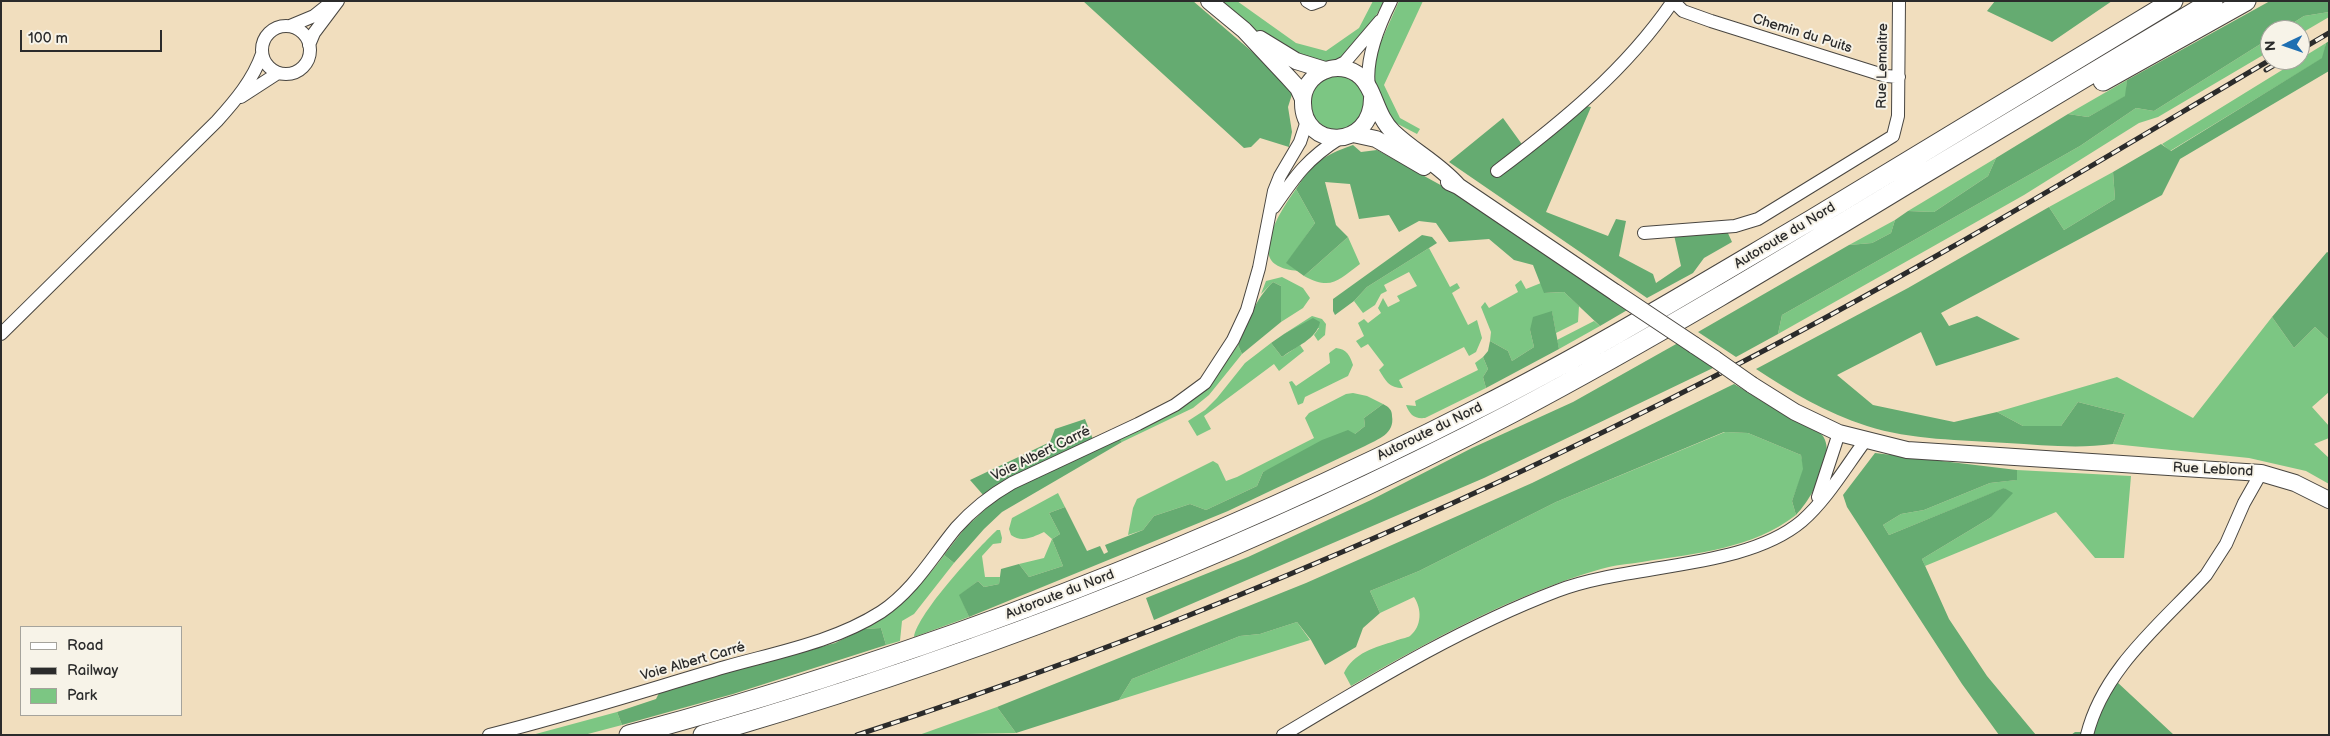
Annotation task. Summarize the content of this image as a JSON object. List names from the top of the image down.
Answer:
{
  "streets": {
    "highway": ["Autoroute du Nord"],
    "main road": ["Rue Leblond"],
    "street": ["Chemin du Puits", "Rue Lemaitre", "Voie Albert Carré"]
  },
  "crossings": [
    ["Chemin du Puits", "Rue Lemaitre"]
  ],
  "legend": ["Road", "Railway", "Park"],
  "scale_bar": "100 m",
  "north": "left"
}
